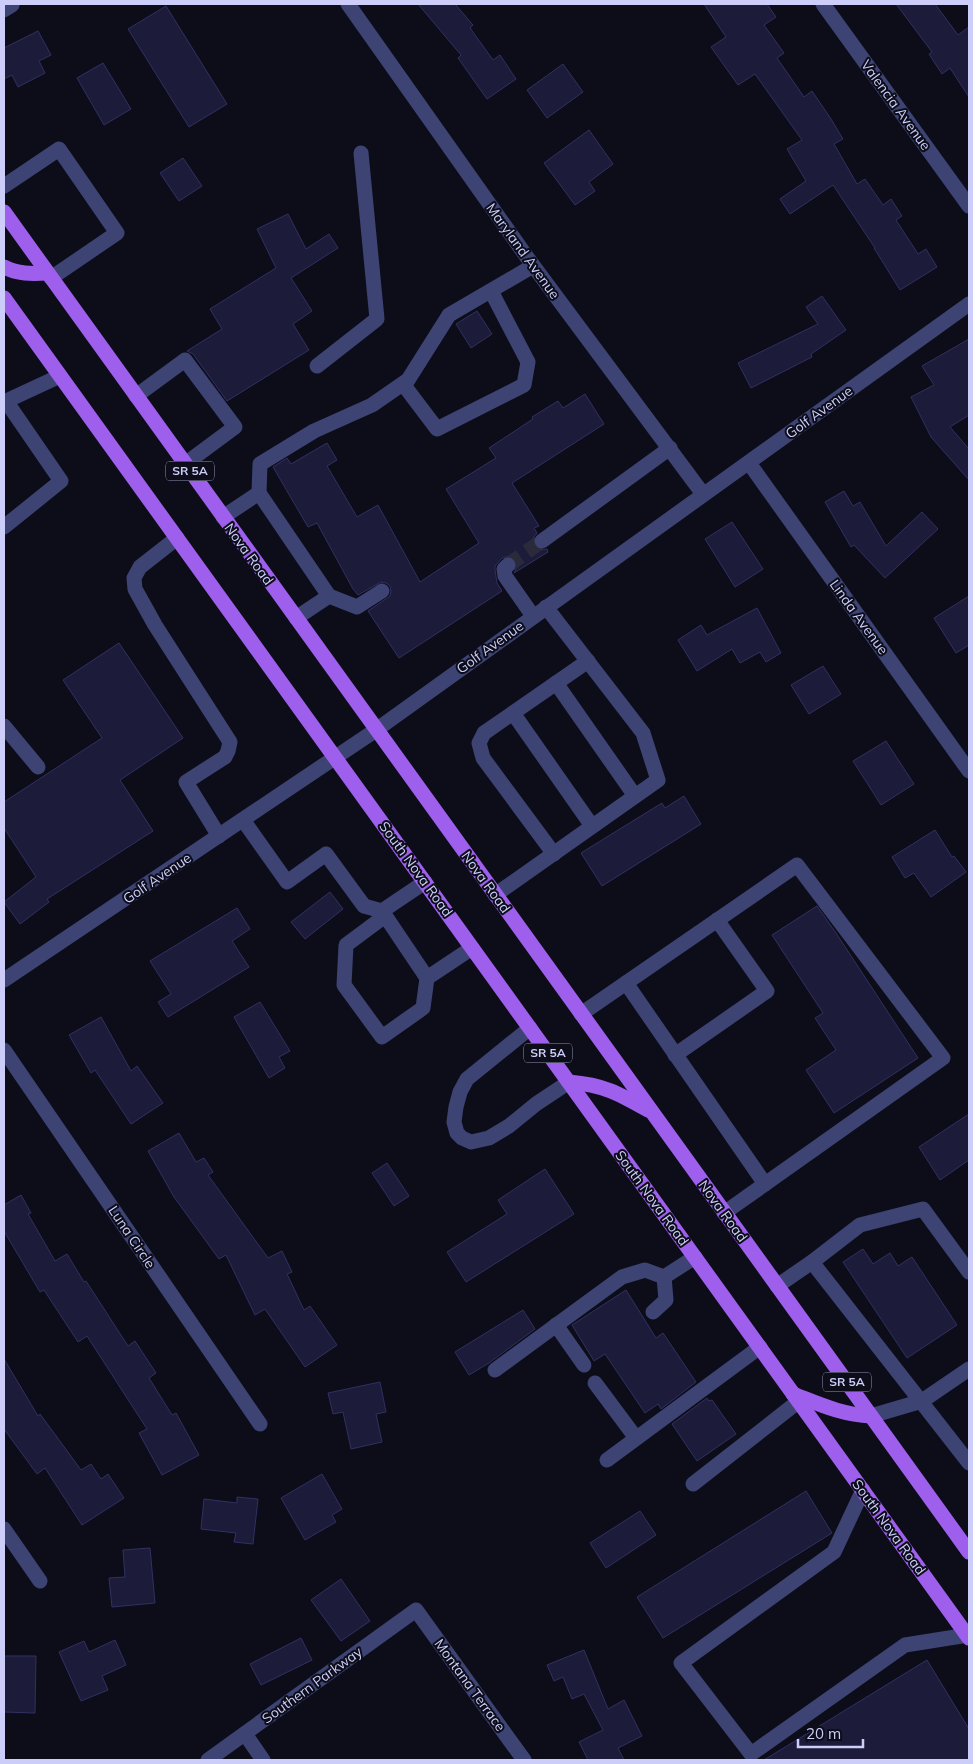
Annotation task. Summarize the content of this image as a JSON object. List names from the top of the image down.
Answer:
{
  "streets": {
    "main road": ["SR 5A", "Nova Road", "South Nova Road"],
    "street": [
      "Valencia Avenue",
      "Maryland Avenue",
      "Golf Avenue",
      "Linda Avenue",
      "Luna Circle",
      "Southern Parkway",
      "Montana Terrace"
    ]
  },
  "crossings": [
    ["Maryland Avenue", "Golf Avenue"],
    ["Golf Avenue", "SR 5A"],
    ["Golf Avenue", "Nova Road"],
    ["Golf Avenue", "Linda Avenue"],
    ["Golf Avenue", "South Nova Road"],
    ["SR 5A", "South Nova Road"],
    ["Southern Parkway", "Montana Terrace"]
  ],
  "scale_bar": "20 m"
}
